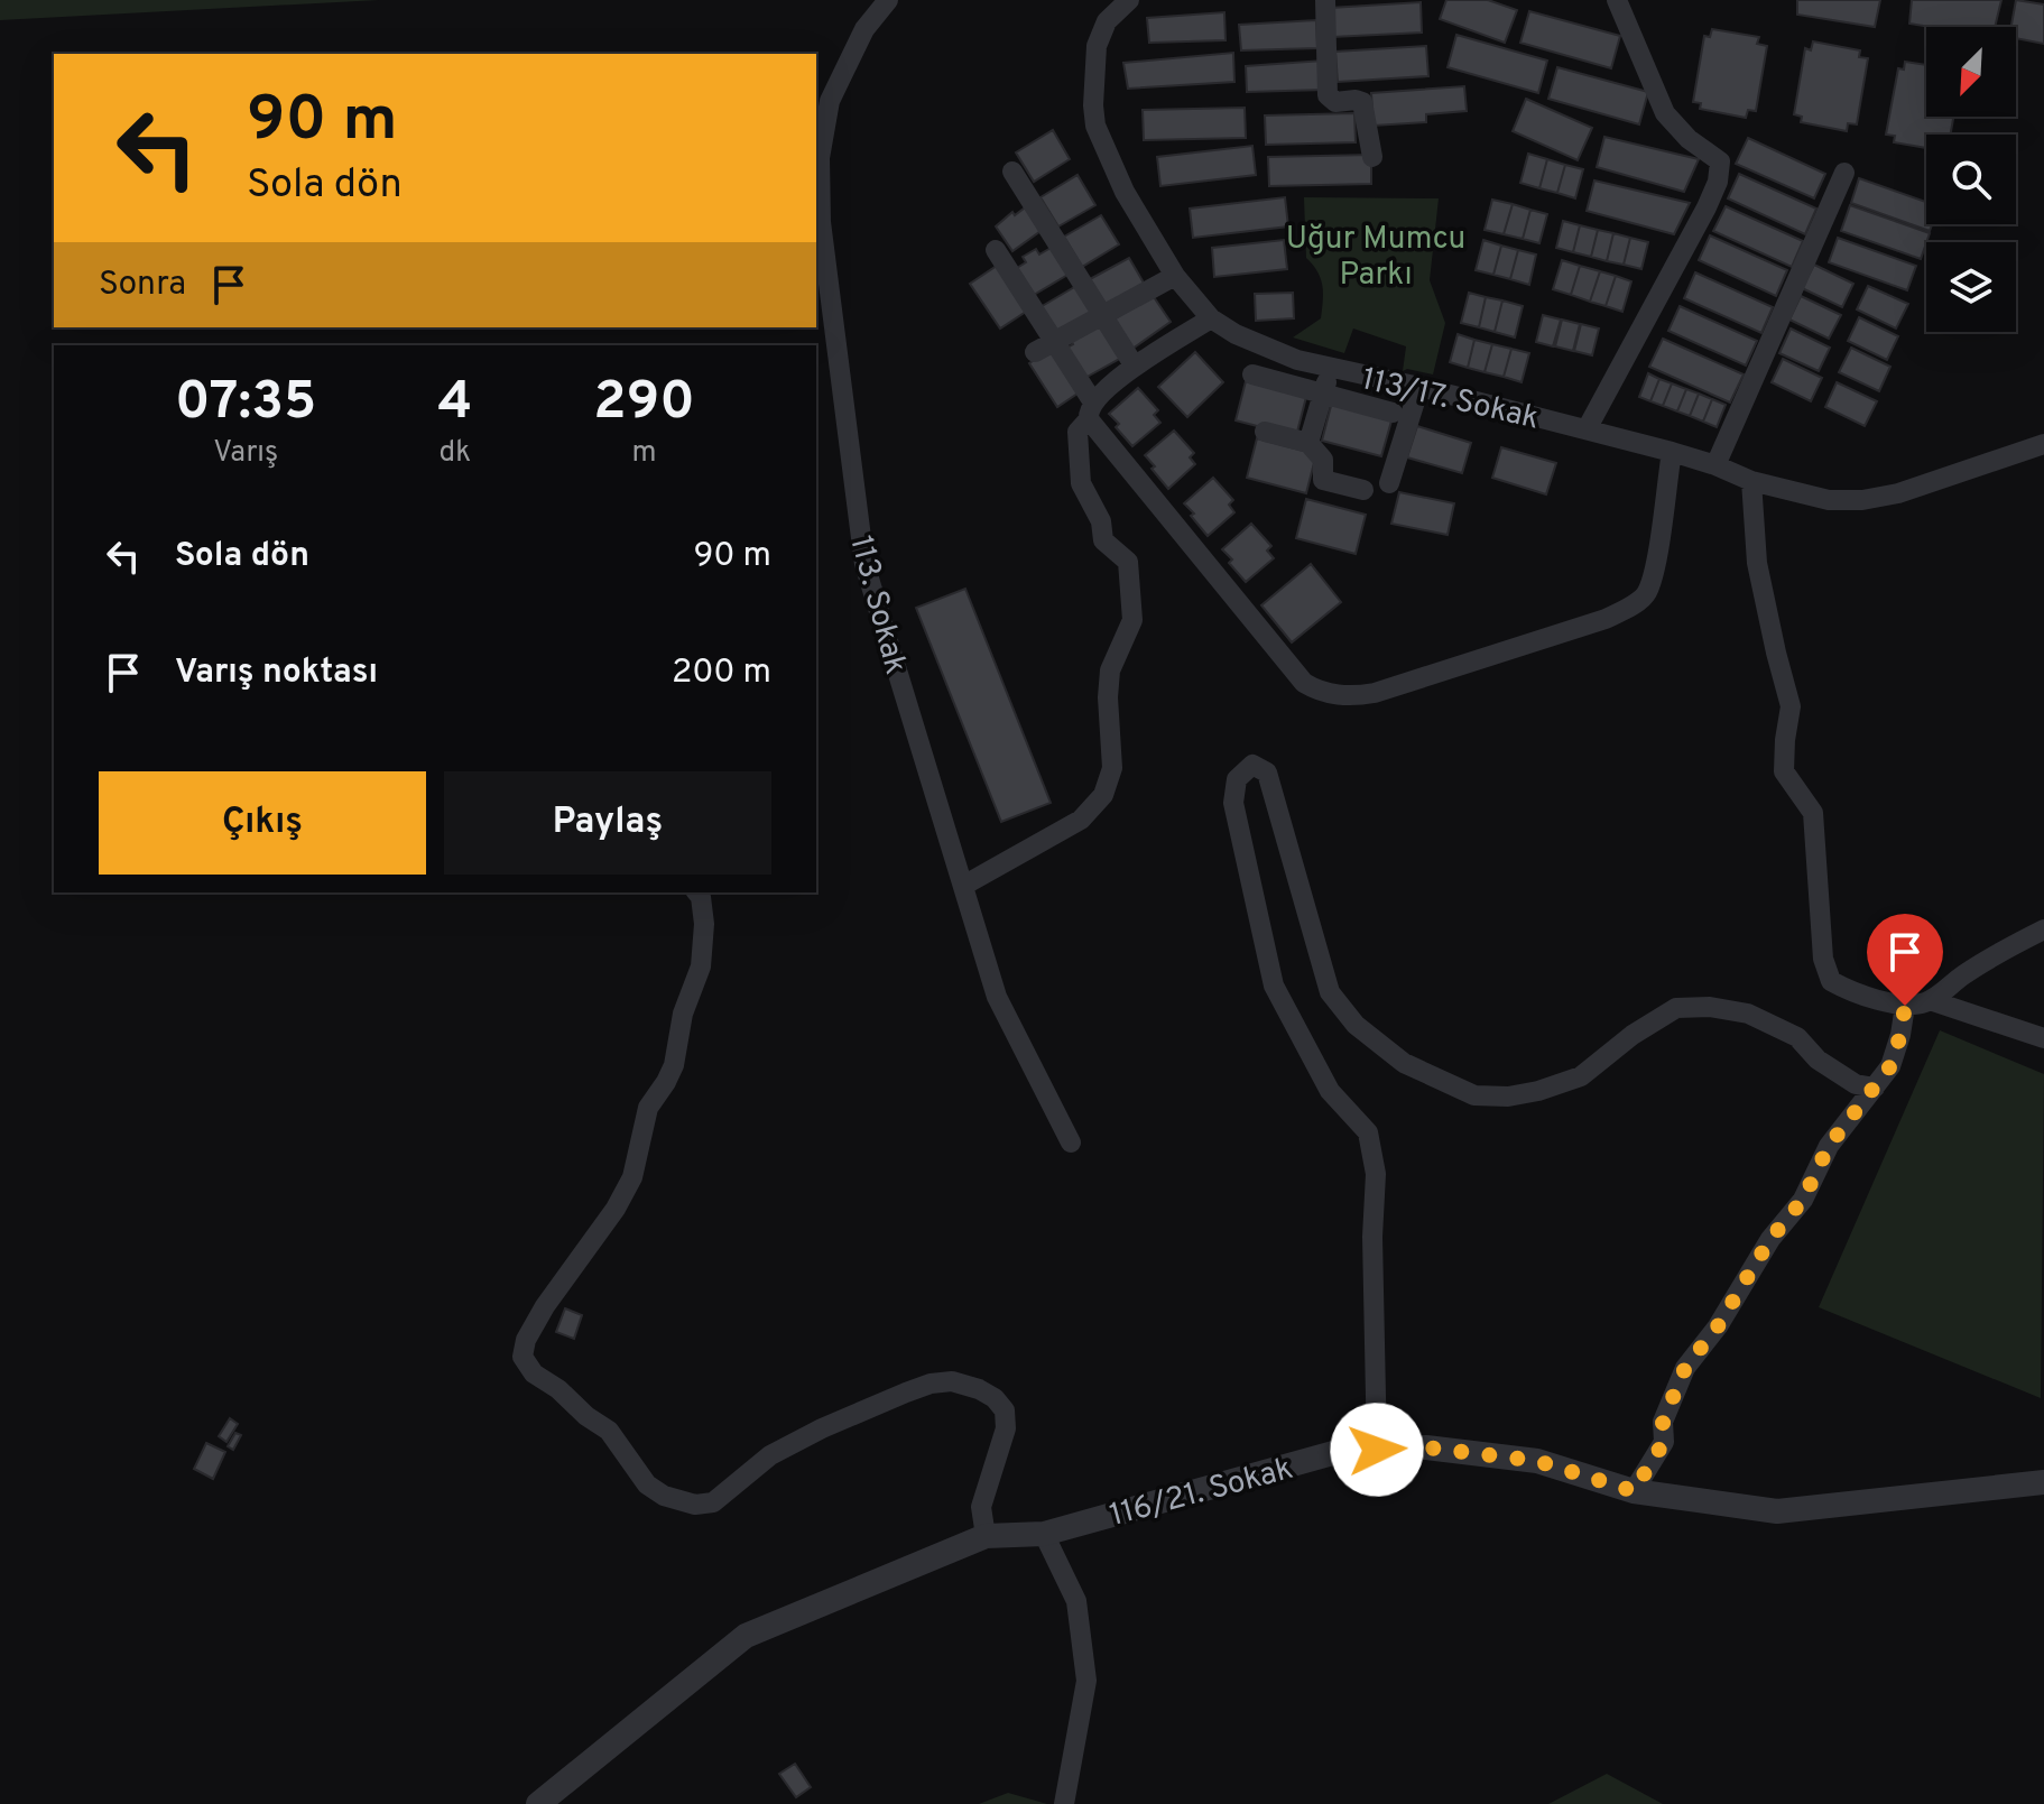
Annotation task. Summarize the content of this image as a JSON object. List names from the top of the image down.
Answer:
{
  "streets": {
    "street": ["113/17. Sokak", "113. Sokak", "116/21. Sokak"]
  },
  "parks": ["Uğur Mumcu Parkı"],
  "north": "bottom left",
  "page": {
    "turn": ["90 m", "Sola dön"],
    "then": "Sonra",
    "eta": [
      "07:35",
      "Varış",
      "4",
      "dk",
      "290",
      "m"
    ],
    "list": [
      {
        "name": "Sola dön",
        "value": "90 m"
      },
      {
        "name": "Varış noktası",
        "value": "200 m"
      }
    ],
    "buttons": ["Çıkış", "Paylaş"]
  }
}
